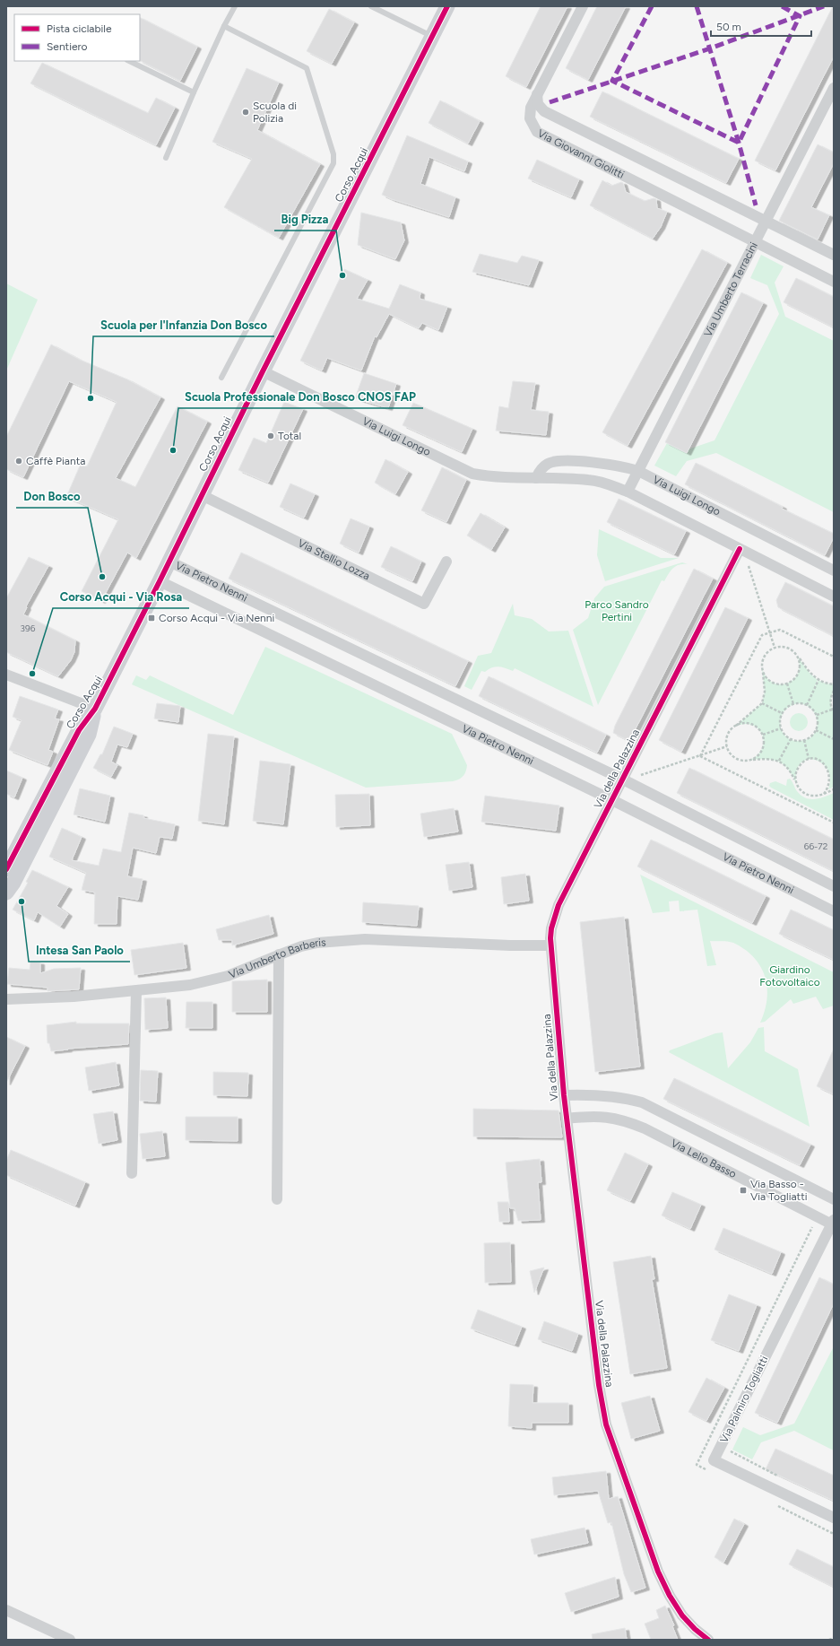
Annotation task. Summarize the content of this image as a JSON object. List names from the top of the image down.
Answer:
{
  "streets": {
    "street": [
      "Via Giovanni Giolitti",
      "Corso Acqui",
      "Via Umberto Terracini",
      "Via Luigi Longo",
      "Via Stellio Lozza",
      "Via Pietro Nenni",
      "Via della Palazzina",
      "Via Umberto Barberis",
      "Via Lelio Basso",
      "Via Palmiro Togliatti"
    ]
  },
  "crossings": [
    ["Via Giovanni Giolitti", "Via Umberto Terracini"],
    ["Corso Acqui", "Via Luigi Longo"],
    ["Corso Acqui", "Via Stellio Lozza"],
    ["Corso Acqui", "Via Pietro Nenni"],
    ["Via Umberto Terracini", "Via Luigi Longo"],
    ["Via Luigi Longo", "Via della Palazzina"],
    ["Via Pietro Nenni", "Via della Palazzina"],
    ["Via della Palazzina", "Via Umberto Barberis"],
    ["Via della Palazzina", "Via Lelio Basso"],
    ["Via Lelio Basso", "Via Palmiro Togliatti"]
  ],
  "parks": ["Parco Sandro Pertini", "Giardino Fotovoltaico"],
  "places": {
    "other": [
      "Scuola di Polizia",
      "Big Pizza",
      "Scuola per l'Infanzia Don Bosco",
      "Total",
      "Scuola Professionale Don Bosco CNOS FAP",
      "Caffè Pianta",
      "Don Bosco",
      "Corso Acqui - Via Rosa",
      "Intesa San Paolo"
    ],
    "transit": ["Corso Acqui - Via Nenni", "Via Basso - Via Togliatti"]
  },
  "house_numbers": ["396", "66-72"],
  "legend": ["Pista ciclabile", "Sentiero"],
  "scale_bar": "50 m"
}
